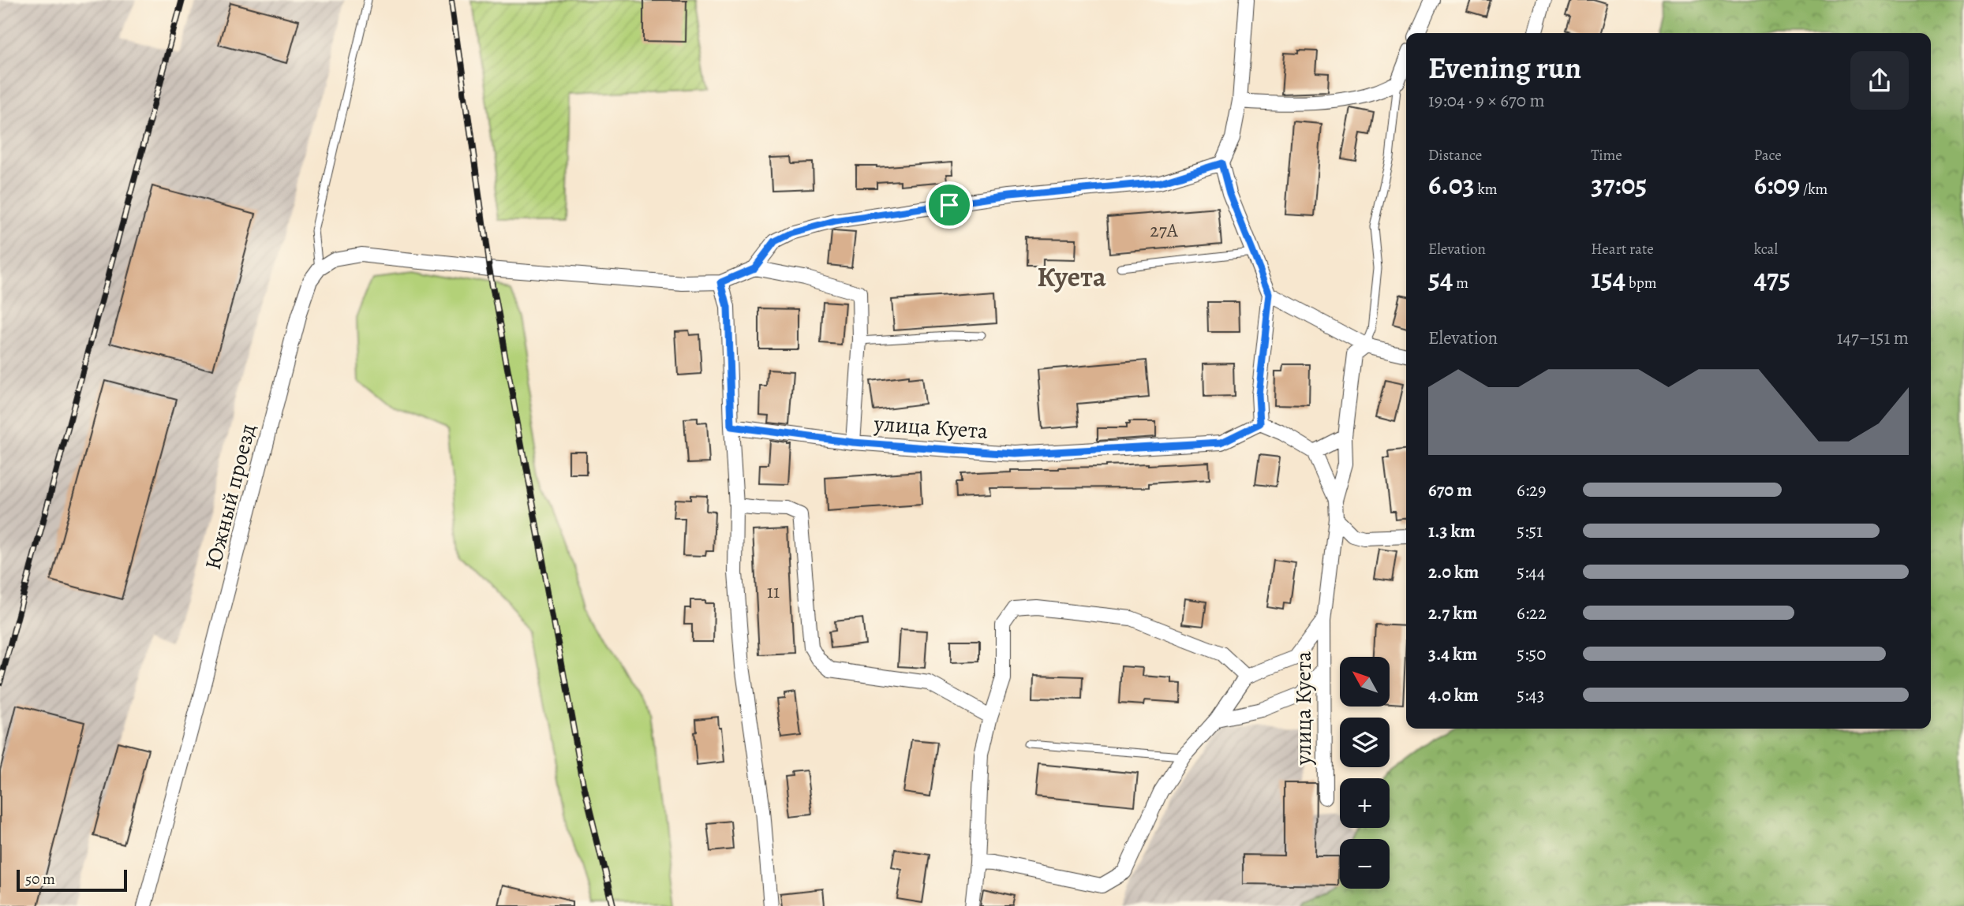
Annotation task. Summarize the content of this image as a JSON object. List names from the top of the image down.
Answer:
{
  "streets": {
    "street": ["улица Куета", "Южный проезд"]
  },
  "districts": ["Куета"],
  "house_numbers": ["27А", "11"],
  "scale_bar": "50 m",
  "north": "top left",
  "page": {
    "heading": ["Evening run", "19:04 · 9 × 670 m"],
    "stats": [
      ["Distance", "6.03 km"],
      ["Time", "37:05"],
      ["Pace", "6:09 /km"],
      ["Elevation", "54 m"],
      ["Heart rate", "154 bpm"],
      ["kcal", "475"]
    ],
    "chart": ["Elevation", "147–151 m"],
    "list": [
      {
        "name": "670 m",
        "note": "6:29"
      },
      {
        "name": "1.3 km",
        "note": "5:51"
      },
      {
        "name": "2.0 km",
        "note": "5:44"
      },
      {
        "name": "2.7 km",
        "note": "6:22"
      },
      {
        "name": "3.4 km",
        "note": "5:50"
      },
      {
        "name": "4.0 km",
        "note": "5:43"
      }
    ],
    "map_buttons": ["+", "−"],
    "scale": "50 m"
  }
}
